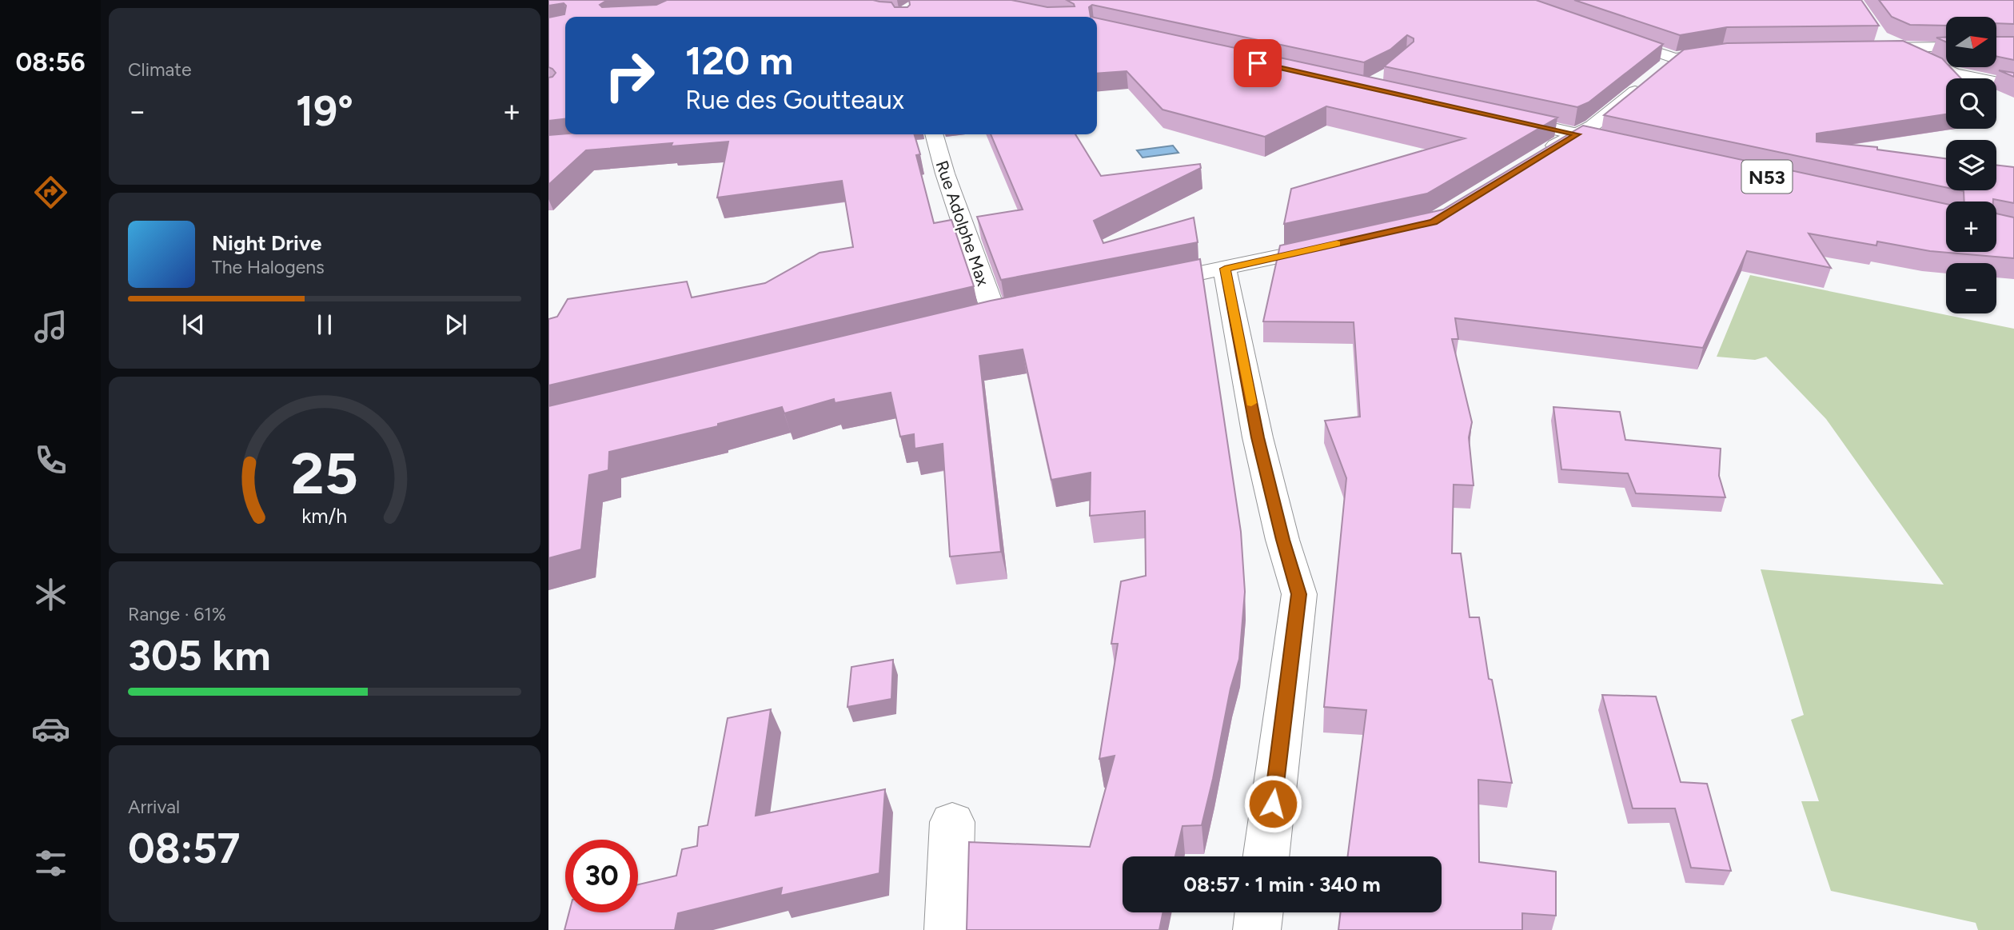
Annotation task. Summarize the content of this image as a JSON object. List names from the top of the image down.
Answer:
{
  "streets": {
    "street": ["Rue Adolphe Max"]
  },
  "north": "right",
  "page": {
    "tabs": "08:56",
    "tile": [
      "Climate",
      ["Range · 61%", "305 km"],
      ["Arrival", "08:57"]
    ],
    "map_buttons": ["+", "−"],
    "turn": ["120 m", "Rue des Goutteaux"],
    "heat": ["−", "19°", "+"],
    "song": ["Night Drive", "The Halogens"],
    "limit": "30",
    "trip": "08:57 · 1 min · 340 m",
    "gauge": ["25", "km/h"]
  }
}
